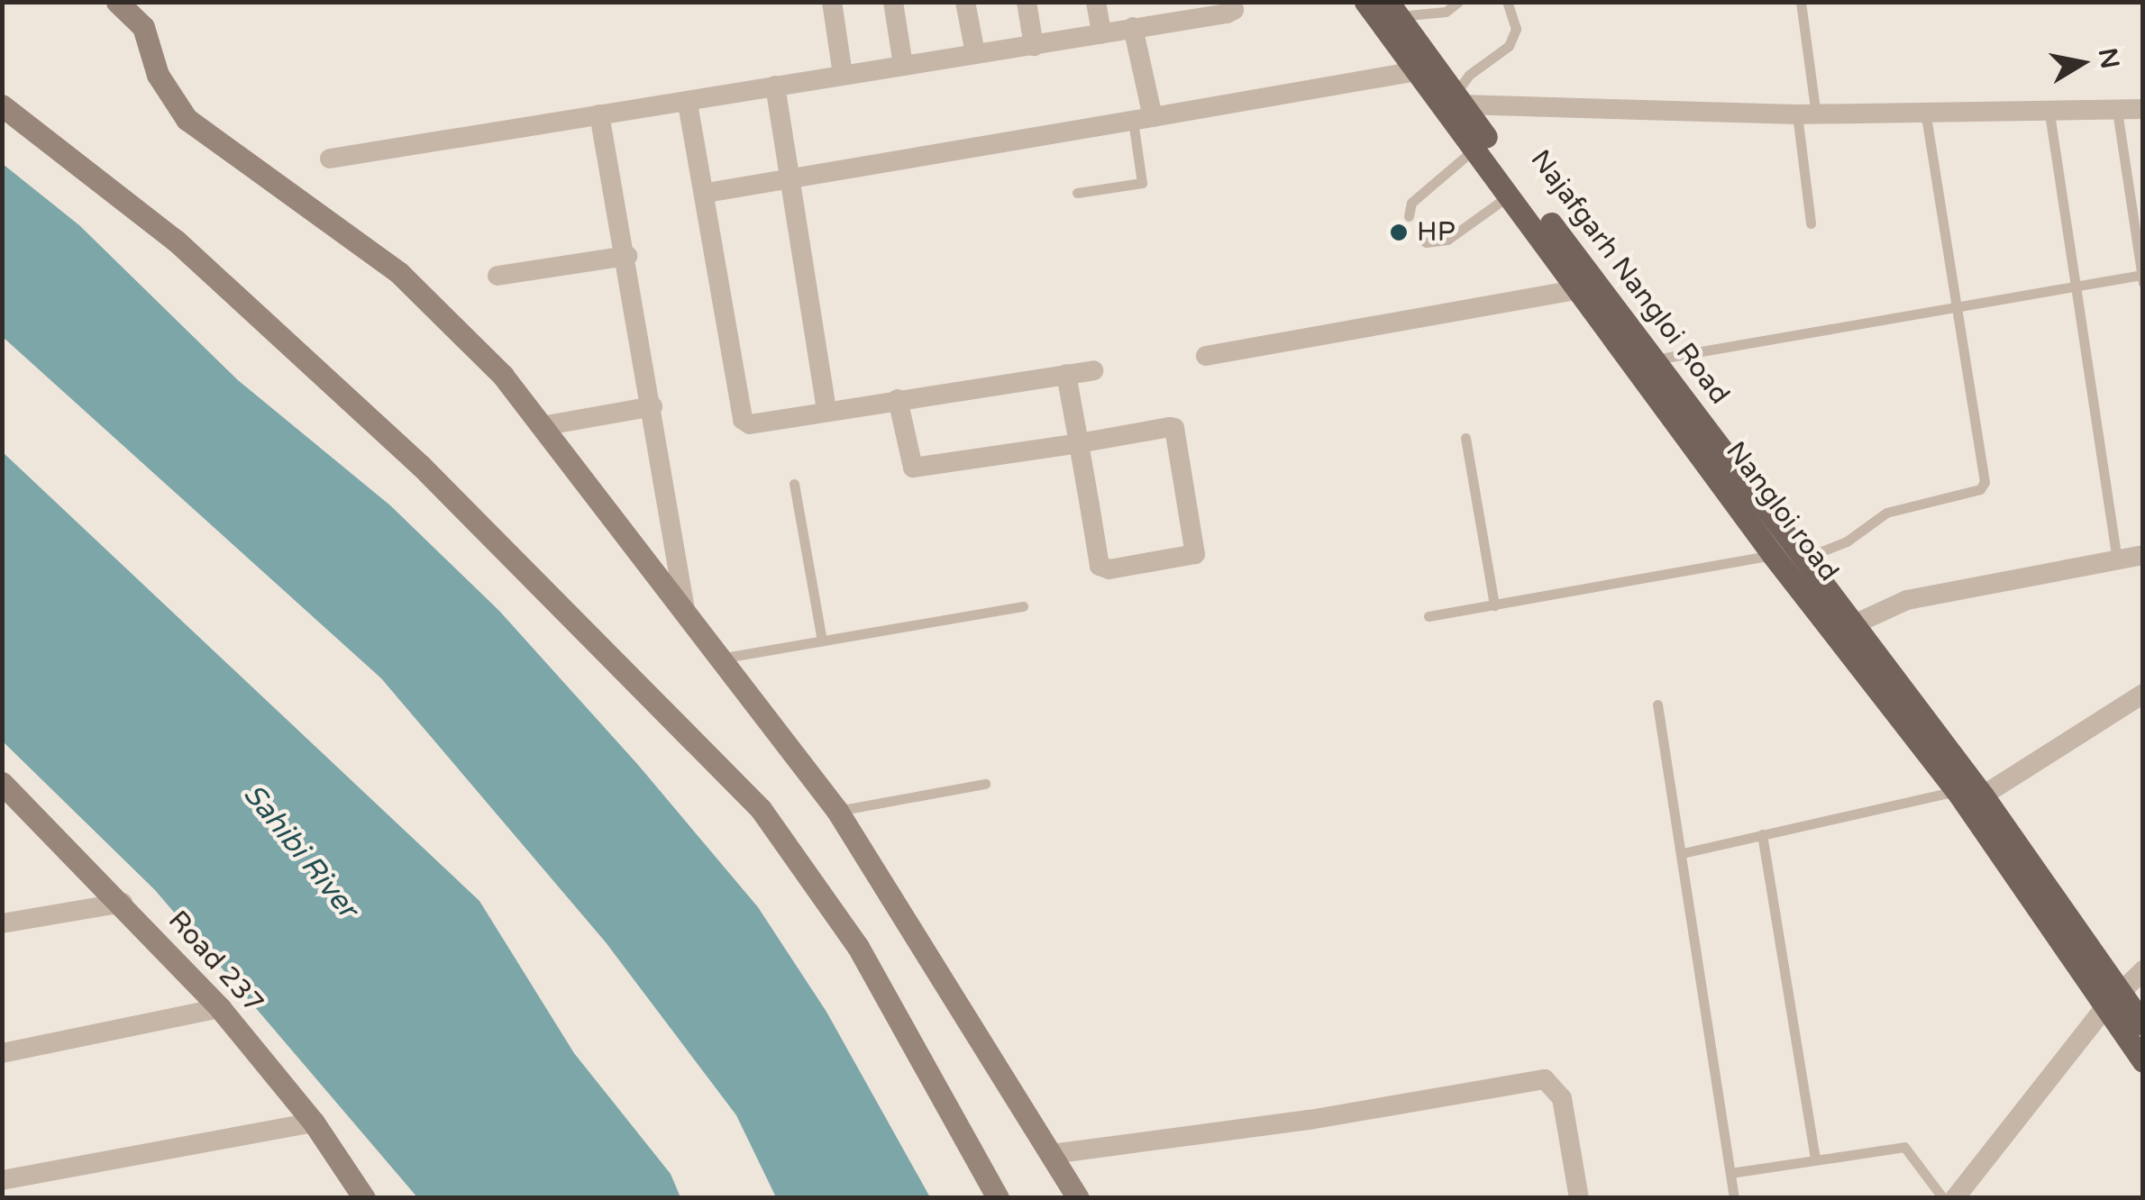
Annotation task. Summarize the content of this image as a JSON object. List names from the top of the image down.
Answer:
{
  "streets": {
    "main road": ["Najafgarh Nangloi Road", "Nangloi road"],
    "street": ["Road 237"]
  },
  "crossings": [
    ["Najafgarh Nangloi Road", "Nangloi road"]
  ],
  "water": ["Sahibi River"],
  "places": ["HP"],
  "north": "right"
}
